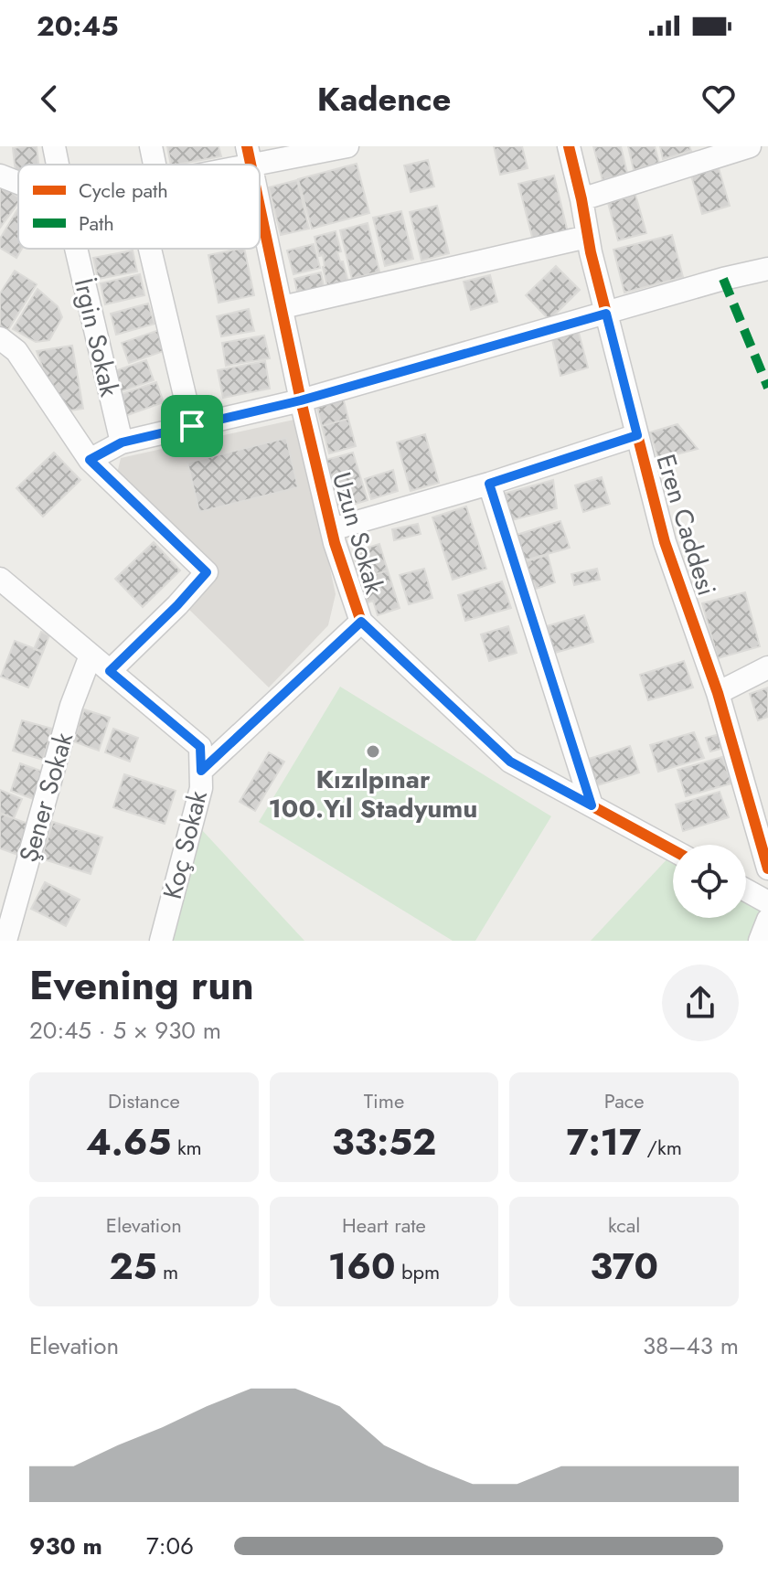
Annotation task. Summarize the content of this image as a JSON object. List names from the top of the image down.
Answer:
{
  "streets": {
    "street": [
      "İrgin Sokak",
      "Eren Caddesi",
      "Uzun Sokak",
      "Şener Sokak",
      "Koç Sokak"
    ]
  },
  "places": ["Kızılpınar 100.Yıl Stadyumu"],
  "legend": ["Cycle path", "Path"],
  "page": {
    "status": "20:45",
    "header": "Kadence",
    "heading": ["Evening run", "20:45 · 5 × 930 m"],
    "stats": [
      ["Distance", "4.65 km"],
      ["Time", "33:52"],
      ["Pace", "7:17 /km"],
      ["Elevation", "25 m"],
      ["Heart rate", "160 bpm"],
      ["kcal", "370"]
    ],
    "chart": ["Elevation", "38–43 m"],
    "list": [
      {
        "name": "930 m",
        "note": "7:06"
      }
    ]
  }
}
